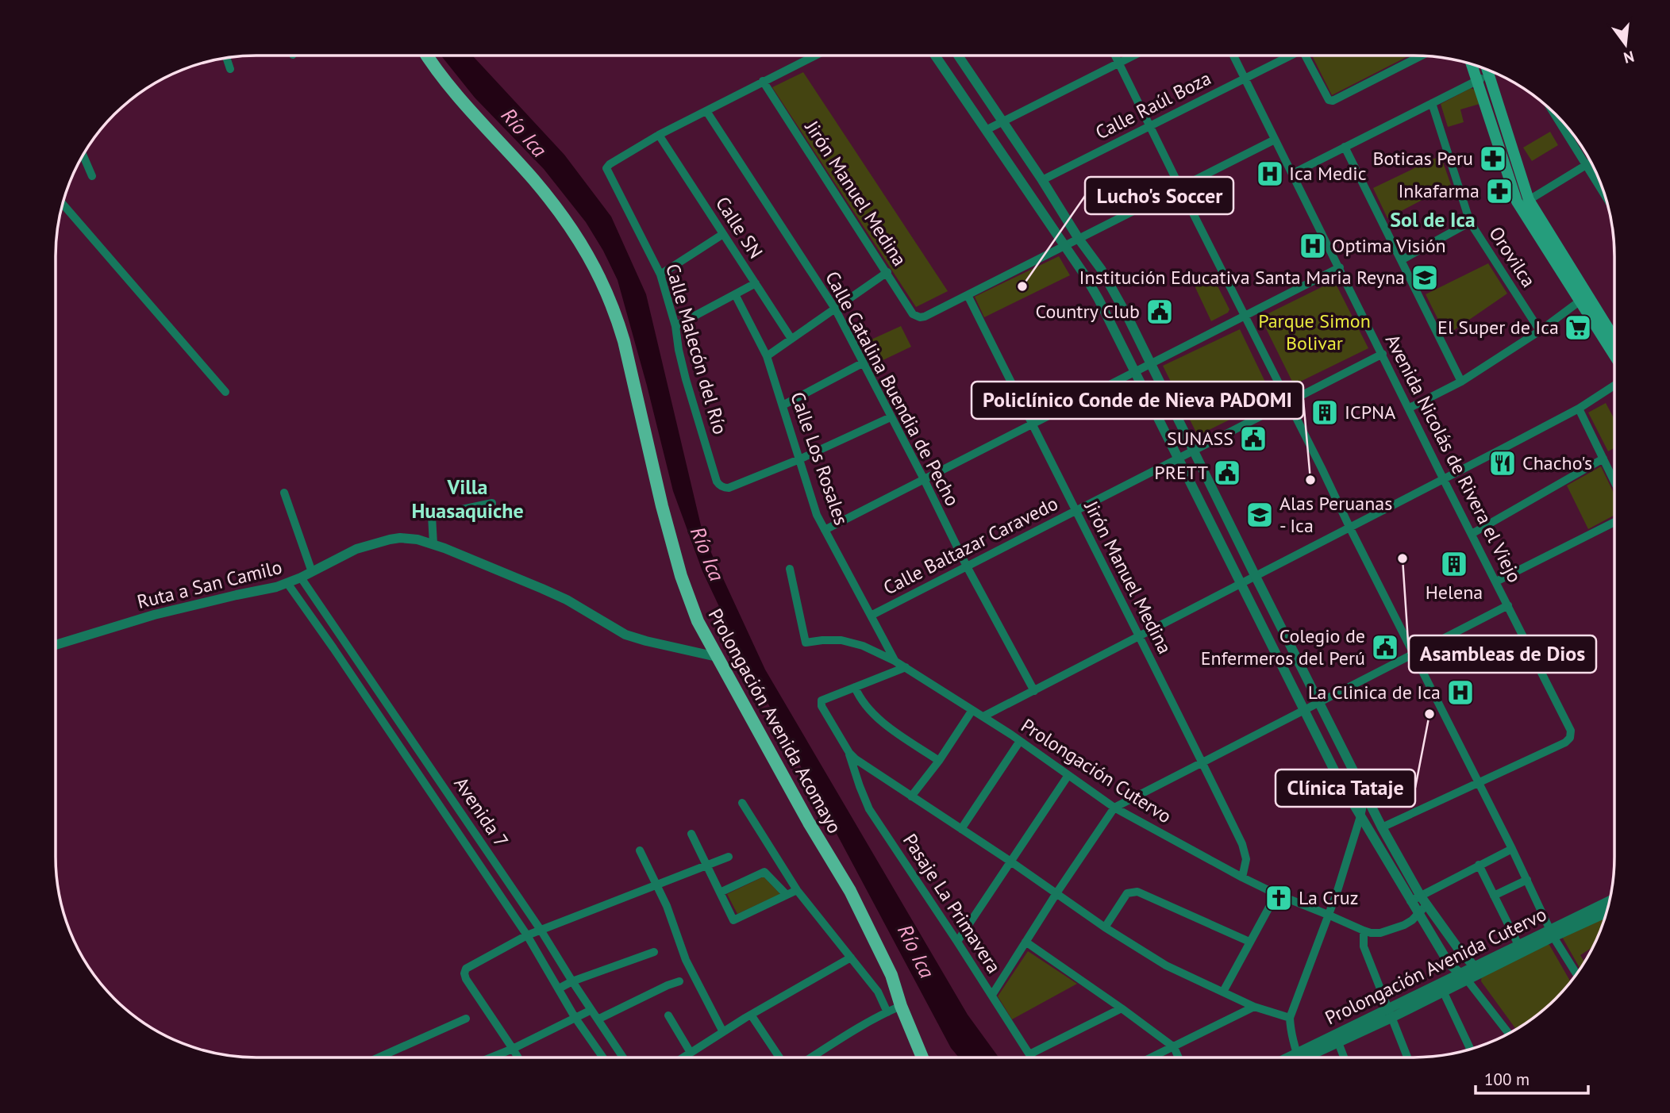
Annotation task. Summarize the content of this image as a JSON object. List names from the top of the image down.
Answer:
{
  "streets": {
    "main road": ["Prolongación Avenida Acomayo"],
    "street": [
      "Calle Raúl Boza",
      "Jirón Manuel Medina",
      "Calle SN",
      "Orovilca",
      "Calle Malecón del Río",
      "Calle Catalina Buendia de Pecho",
      "Calle Los Rosales",
      "Avenida Nicolás de Rivera el Viejo",
      "Calle Baltazar Caravedo",
      "Ruta a San Camilo",
      "Prolongación Cutervo",
      "Avenida 7",
      "Pasaje La Primavera",
      "Prolongación Avenida Cutervo"
    ]
  },
  "crossings": [
    ["Calle Raúl Boza", "Avenida Nicolás de Rivera el Viejo"],
    ["Jirón Manuel Medina", "Calle Baltazar Caravedo"],
    ["Jirón Manuel Medina", "Prolongación Cutervo"],
    ["Calle SN", "Calle Malecón del Río"],
    ["Calle Malecón del Río", "Calle Los Rosales"],
    ["Calle Catalina Buendia de Pecho", "Calle Baltazar Caravedo"],
    ["Calle Los Rosales", "Calle Baltazar Caravedo"],
    ["Calle Los Rosales", "Prolongación Cutervo"],
    ["Avenida Nicolás de Rivera el Viejo", "Calle Baltazar Caravedo"],
    ["Ruta a San Camilo", "Prolongación Avenida Acomayo"],
    ["Ruta a San Camilo", "Avenida 7"]
  ],
  "districts": ["Sol de Ica", "Villa Huasaquiche"],
  "water": ["Río Ica"],
  "parks": ["Parque Simon Bolivar"],
  "places": {
    "pharmacy": ["Boticas Peru", "Inkafarma"],
    "hospital": ["Ica Medic", "Optima Visión", "La Clinica de Ica"],
    "school or university": ["Institución Educativa Santa Maria Reyna", "Alas Peruanas - Ica"],
    "other": [
      "Lucho's Soccer",
      "Policlínico Conde de Nieva PADOMI",
      "Asambleas de Dios",
      "Clínica Tataje"
    ],
    "public building": [
      "Country Club",
      "SUNASS",
      "PRETT",
      "Colegio de Enfermeros del Perú"
    ],
    "supermarket": ["El Super de Ica"],
    "building": ["ICPNA", "Helena"],
    "restaurant": ["Chacho's"],
    "church": ["La Cruz"]
  },
  "scale_bar": "100 m",
  "north": "bottom"
}
